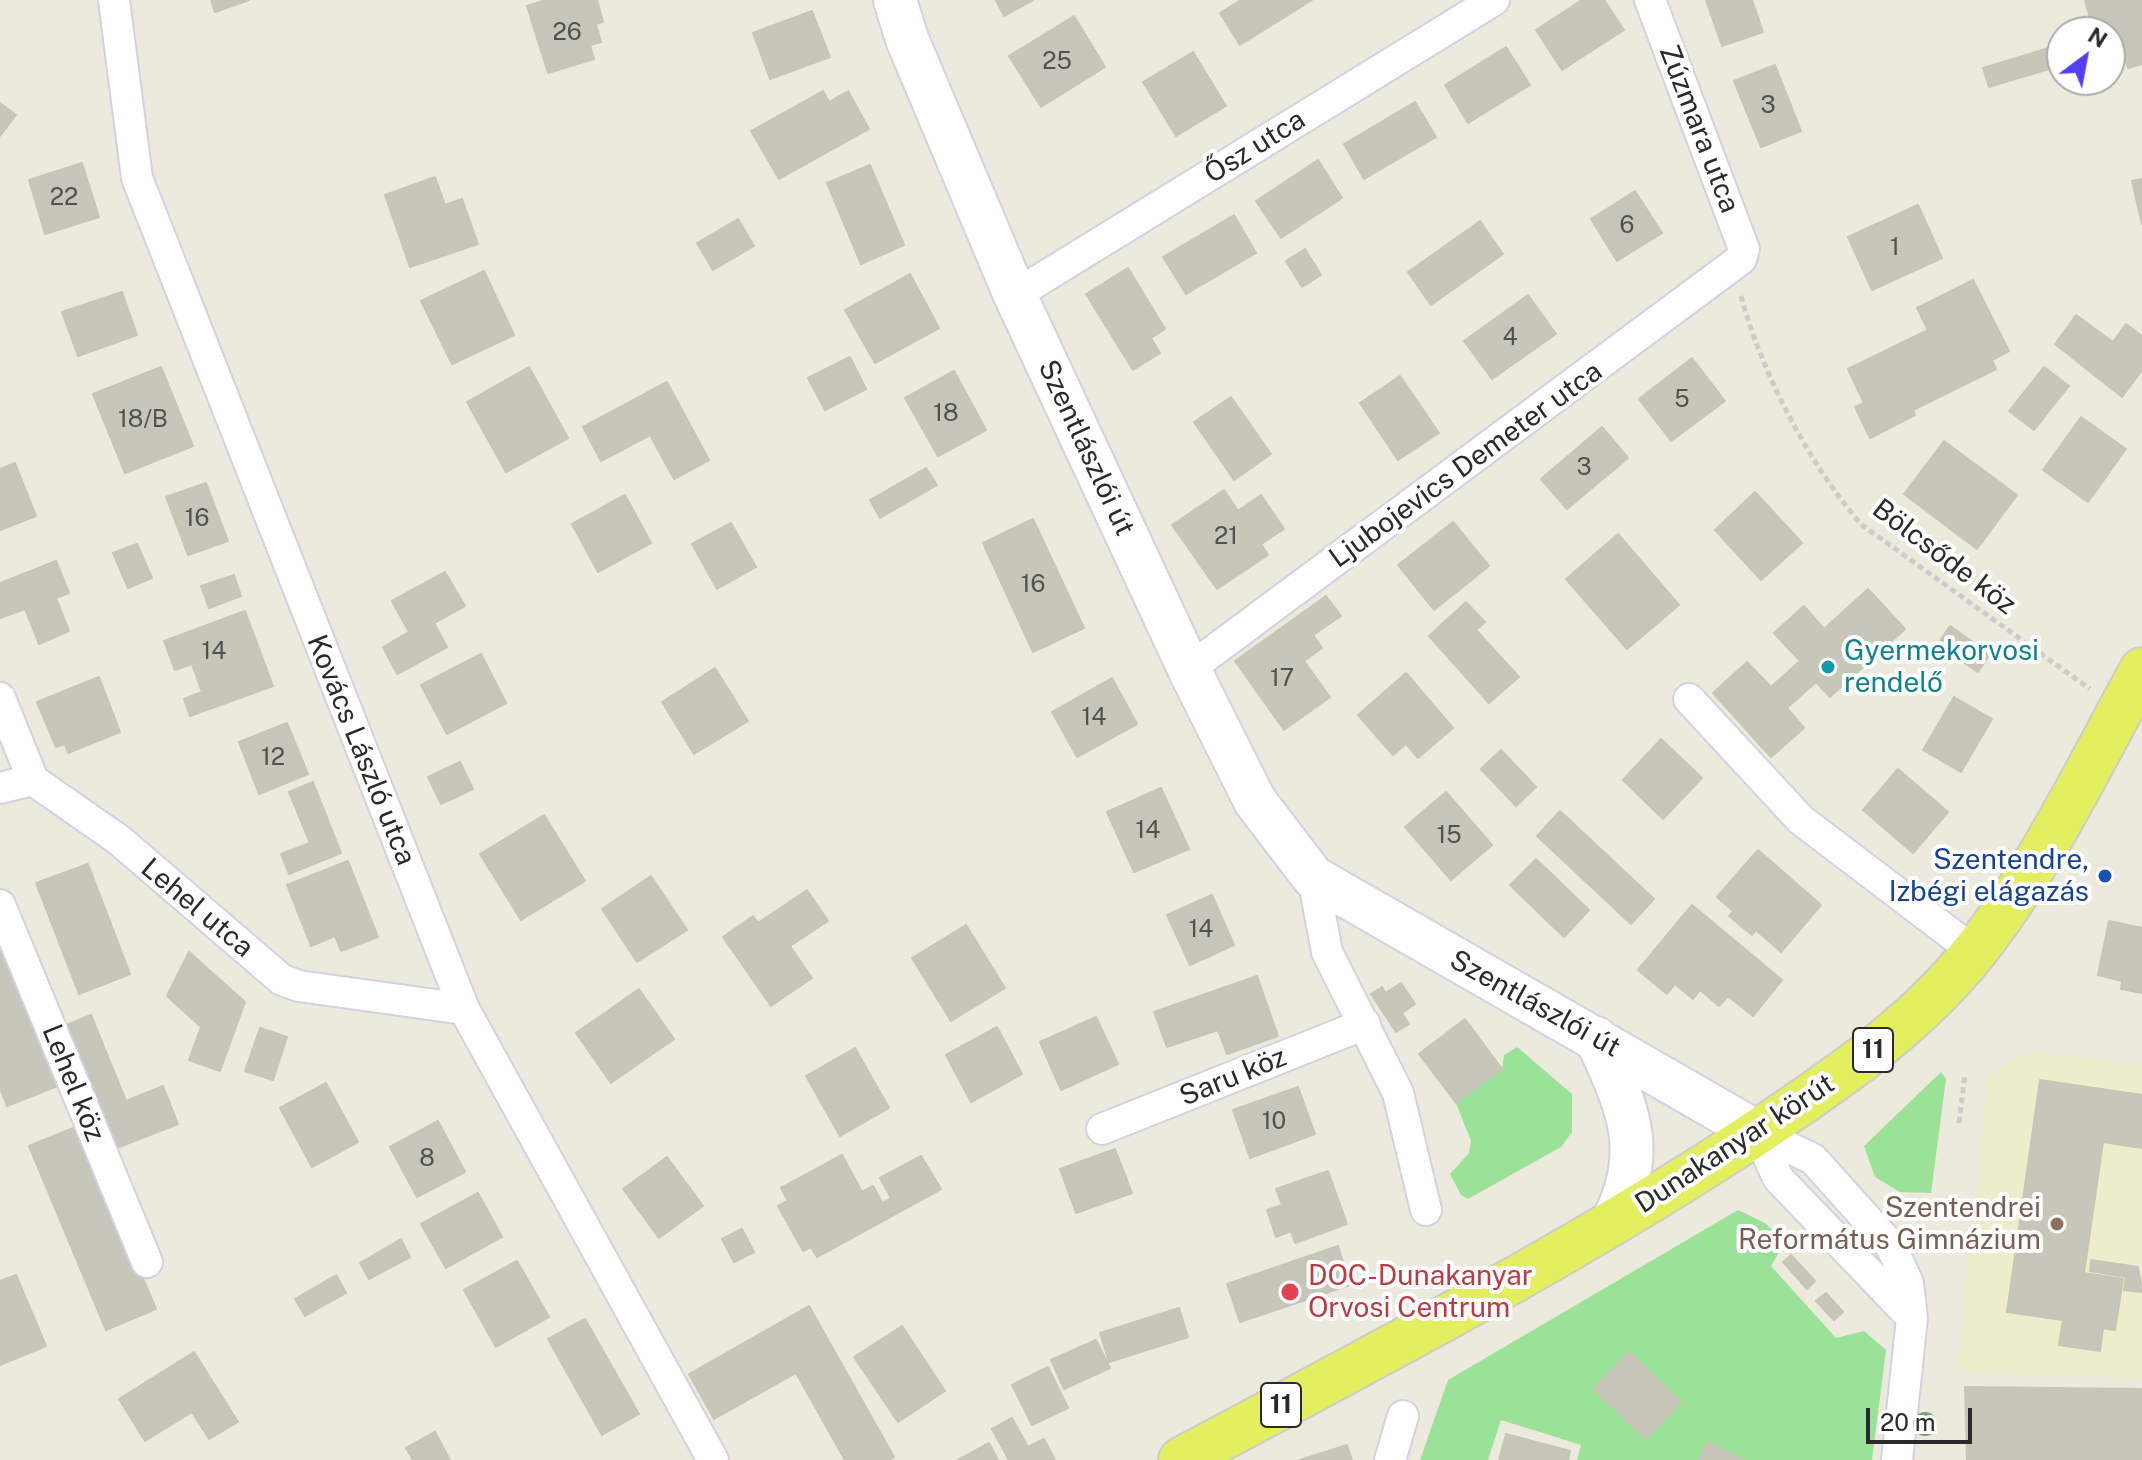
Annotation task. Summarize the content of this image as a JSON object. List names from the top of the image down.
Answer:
{
  "streets": {
    "main road": ["Szentlászlói út", "11", "Dunakanyar körút"],
    "street": [
      "Zúzmara utca",
      "Ősz utca",
      "Ljubojevics Demeter utca",
      "Kovács László utca",
      "Lehel utca",
      "Saru köz",
      "Lehel köz"
    ],
    "path": ["Bölcsőde köz"]
  },
  "crossings": [
    ["Zúzmara utca", "Ljubojevics Demeter utca"],
    ["Zúzmara utca", "Bölcsőde köz"],
    ["Ősz utca", "Szentlászlói út"],
    ["Szentlászlói út", "Ljubojevics Demeter utca"],
    ["Szentlászlói út", "Saru köz"],
    ["Szentlászlói út", "Dunakanyar körút"],
    ["Ljubojevics Demeter utca", "Bölcsőde köz"],
    ["Bölcsőde köz", "Dunakanyar körút"],
    ["Kovács László utca", "Lehel utca"]
  ],
  "places": [
    "Gyermekorvosi rendelő",
    "Szentendre, Izbégi elágazás",
    "Szentendrei Református Gimnázium",
    "DOC-Dunakanyar Orvosi Centrum"
  ],
  "house_numbers": [
    "26",
    "25",
    "3",
    "22",
    "6",
    "1",
    "4",
    "5",
    "18",
    "18/B",
    "3",
    "16",
    "21",
    "16",
    "14",
    "17",
    "14",
    "12",
    "14",
    "15",
    "14",
    "10",
    "8"
  ],
  "scale_bar": "20 m",
  "north": "top right"
}
